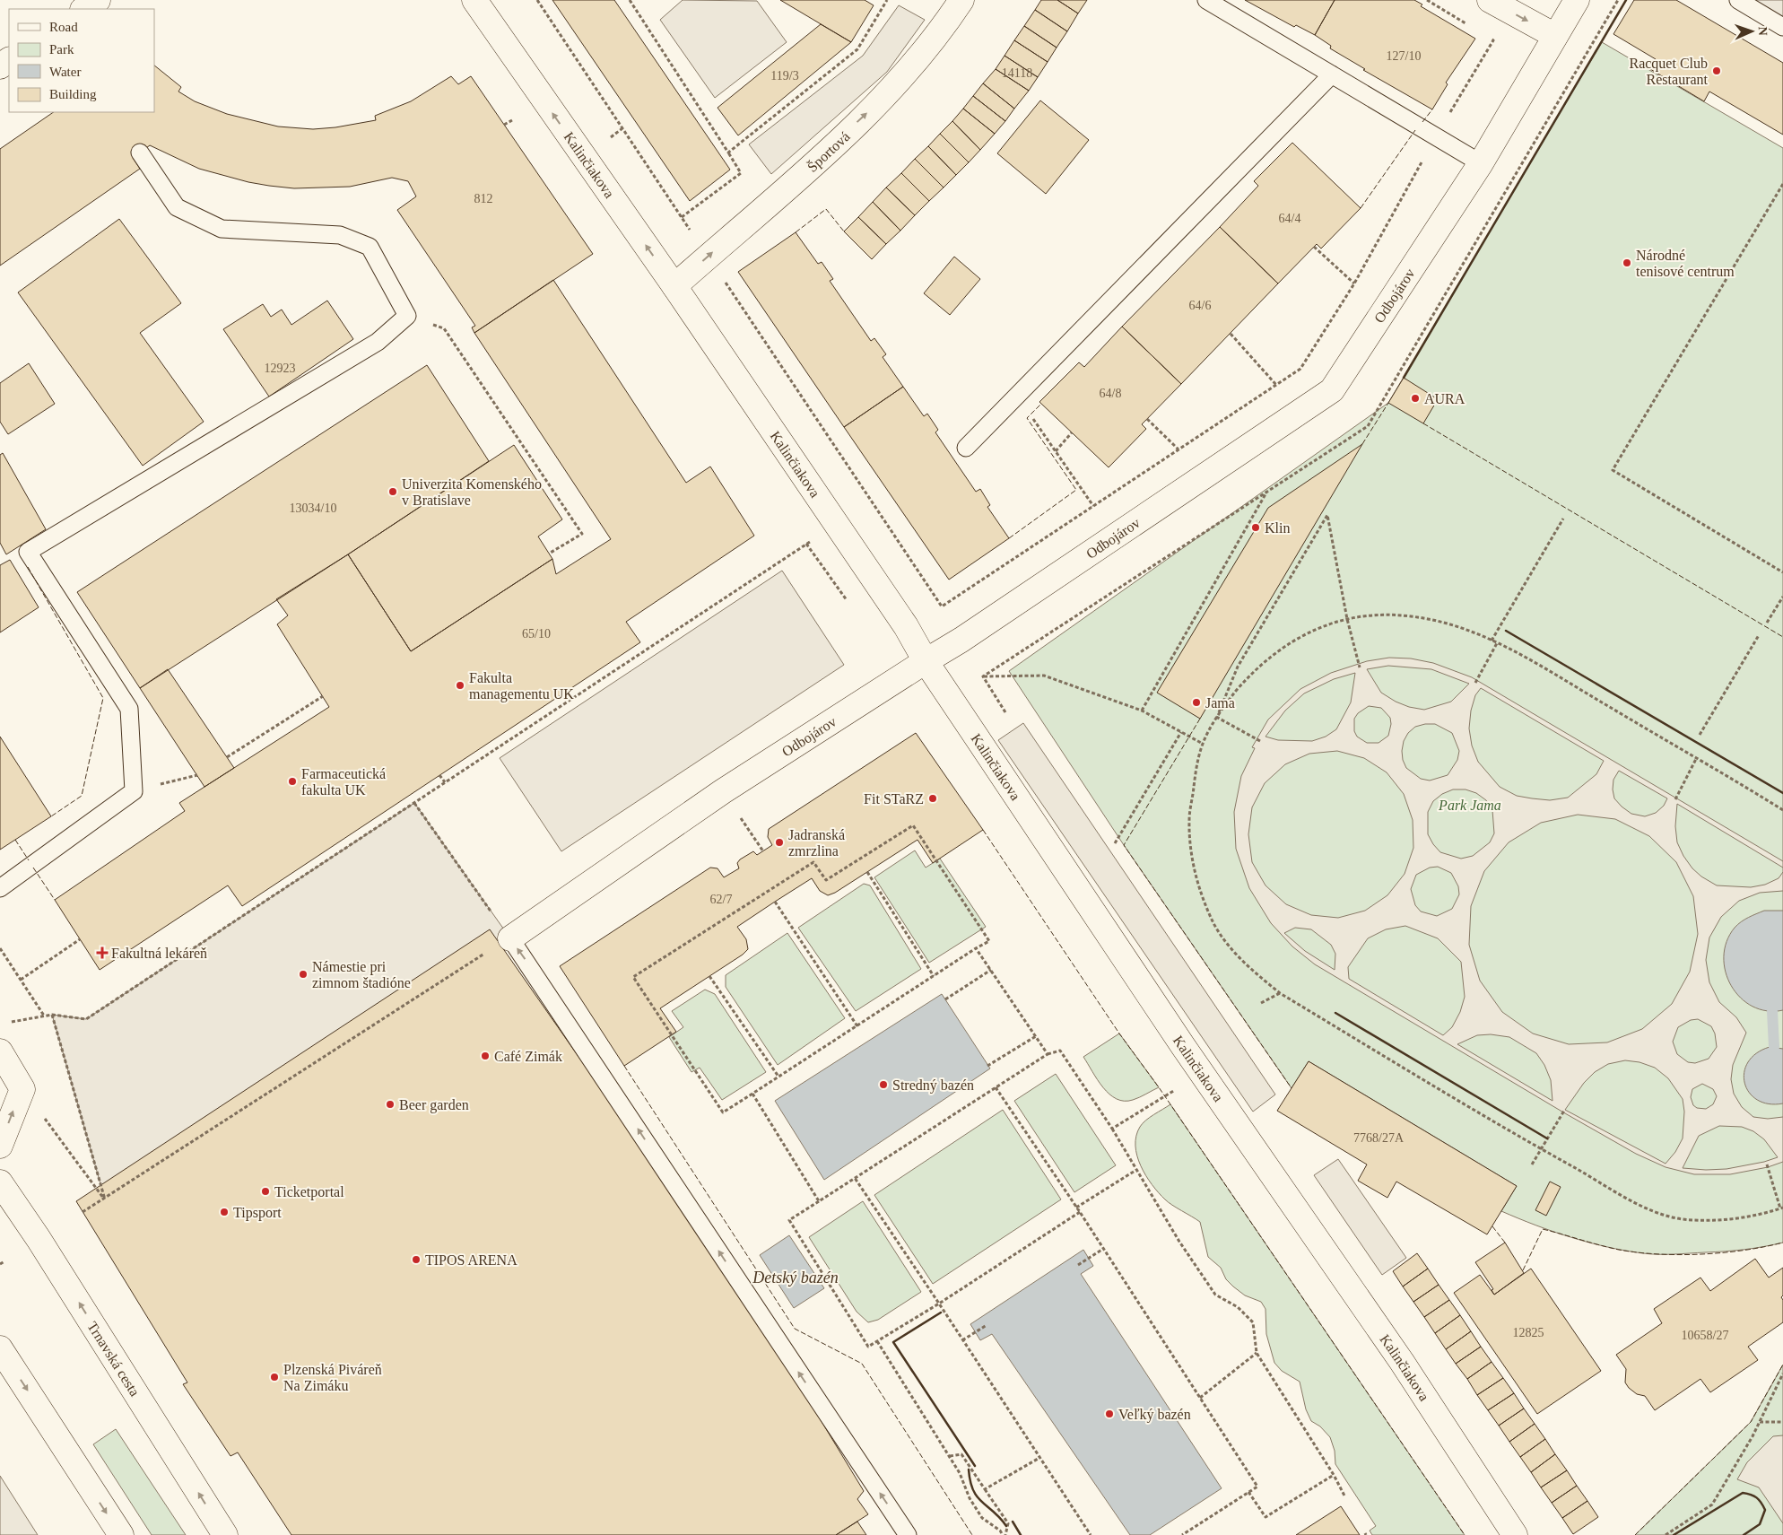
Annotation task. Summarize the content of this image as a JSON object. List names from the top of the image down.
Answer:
{
  "streets": {
    "street": [
      "Športová",
      "Kalinčiakova",
      "Odbojárov",
      "Trnavská cesta"
    ]
  },
  "crossings": [
    ["Športová", "Kalinčiakova"],
    ["Kalinčiakova", "Odbojárov"]
  ],
  "one_way": ["Športová"],
  "water": ["Detský bazén"],
  "parks": ["Park Jama"],
  "places": {
    "other": [
      "Racquet Club Restaurant",
      "Národné tenisové centrum",
      "AURA",
      "Univerzita Komenského v Bratislave",
      "Klin",
      "Fakulta managementu UK",
      "Jama",
      "Farmaceutická fakulta UK",
      "Fit STaRZ",
      "Jadranská zmrzlina",
      "Námestie pri zimnom štadióne",
      "Café Zimák",
      "Stredný bazén",
      "Beer garden",
      "Ticketportal",
      "Tipsport",
      "TIPOS ARENA",
      "Plzenská Piváreň Na Zimáku",
      "Veľký bazén"
    ],
    "health": ["Fakultná lekáreň"]
  },
  "house_numbers": [
    "127/10",
    "14118",
    "119/3",
    "812",
    "64/4",
    "64/6",
    "12923",
    "64/8",
    "13034/10",
    "65/10",
    "62/7",
    "7768/27A",
    "12825",
    "10658/27"
  ],
  "legend": [
    "Road",
    "Park",
    "Water",
    "Building"
  ],
  "north": "right"
}
